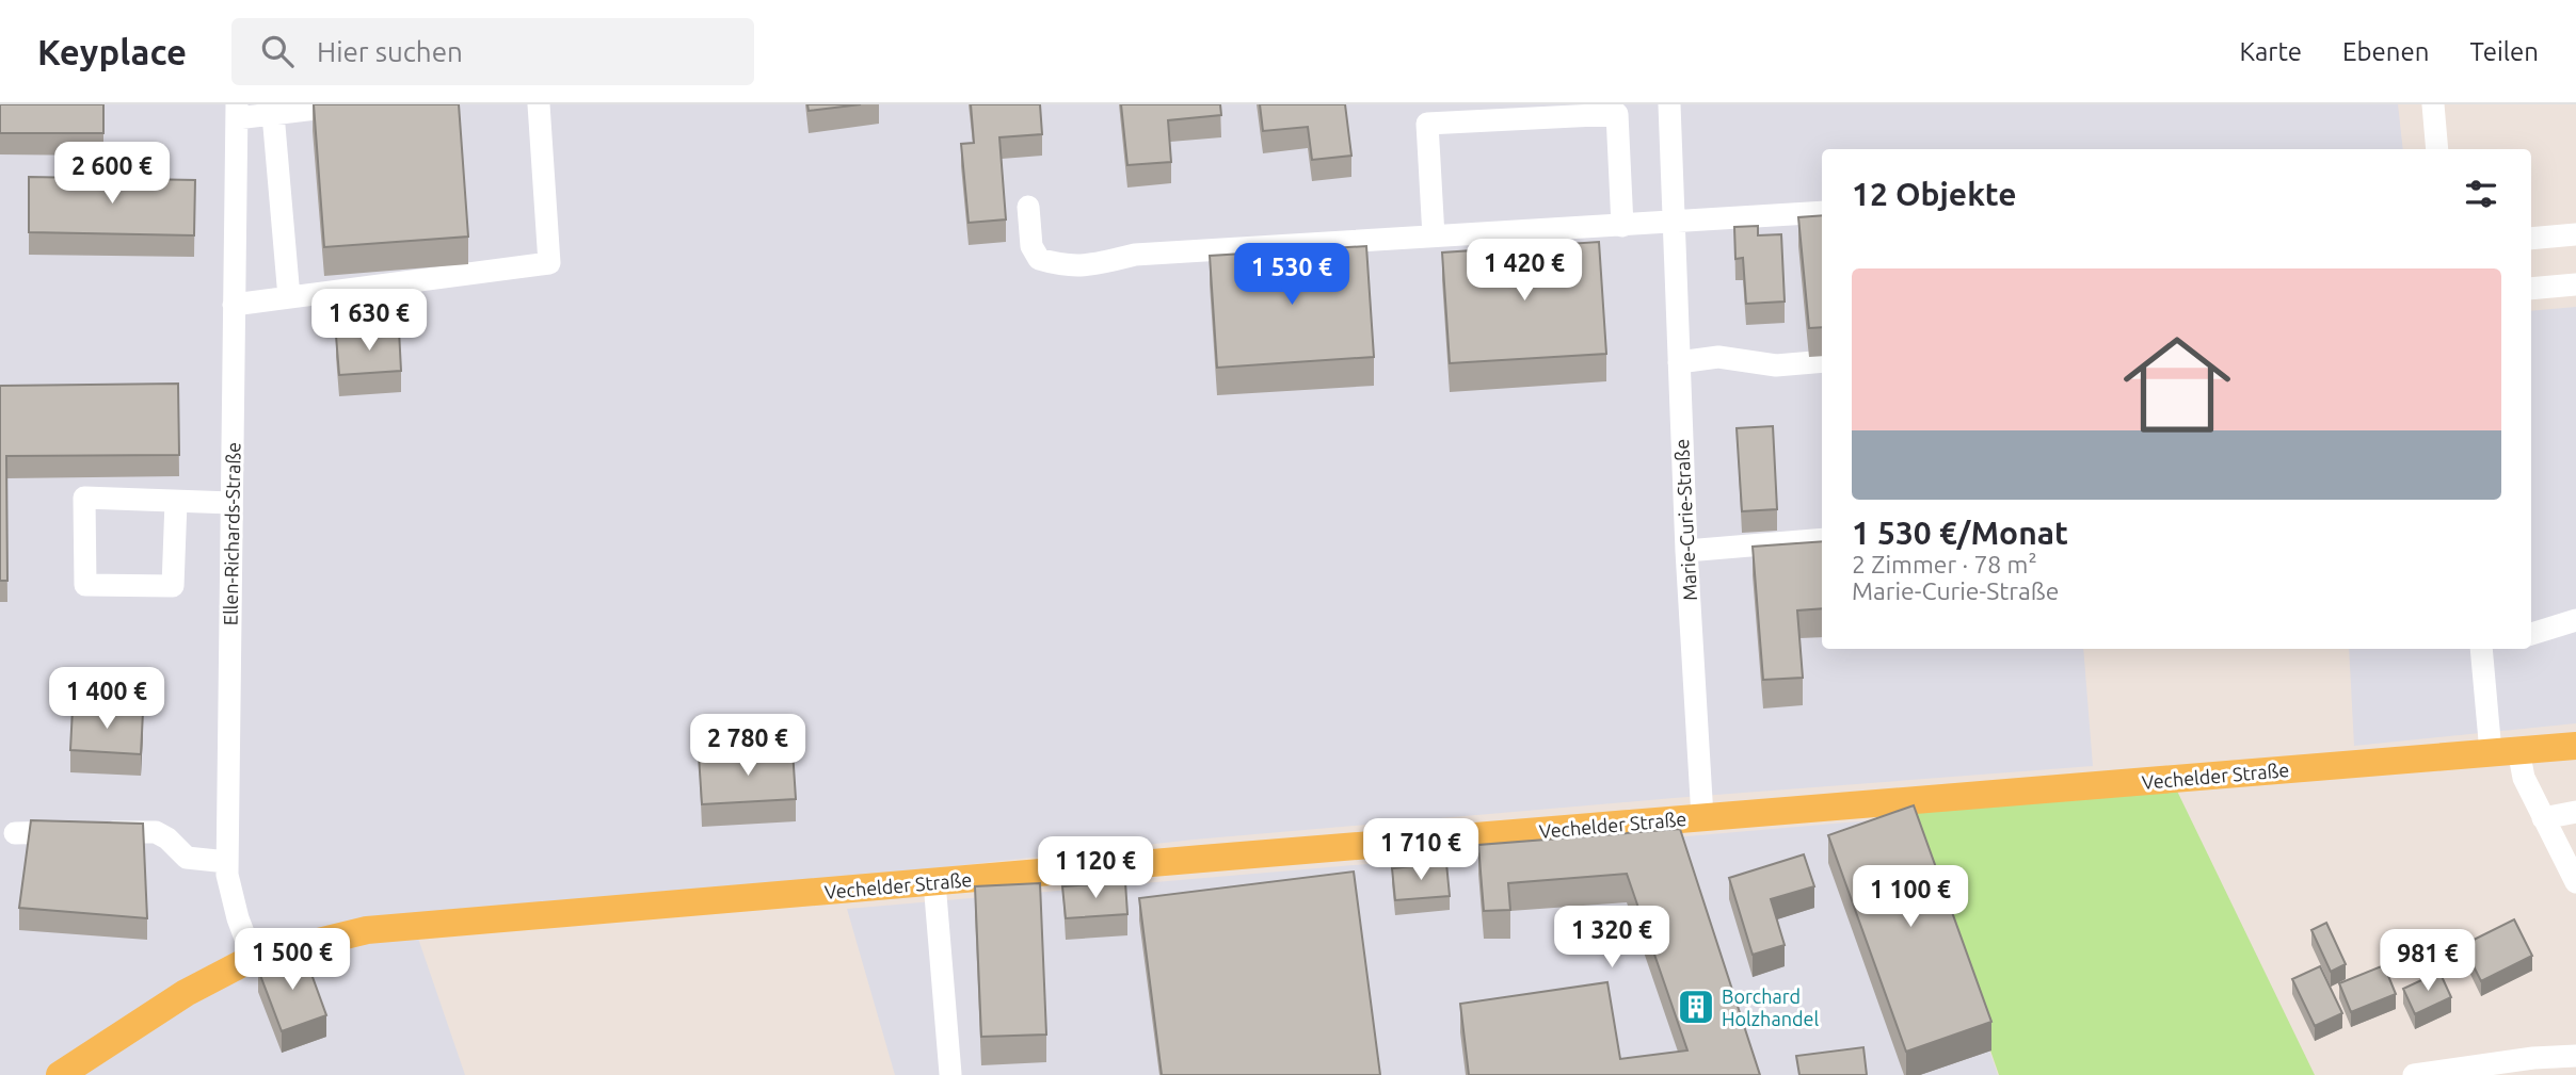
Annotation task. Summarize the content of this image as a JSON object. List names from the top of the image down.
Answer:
{
  "streets": {
    "main road": ["Vechelder Straße"],
    "street": ["Marie-Curie-Straße", "Ellen-Richards-Straße"]
  },
  "crossings": [
    ["Marie-Curie-Straße", "Vechelder Straße"],
    ["Ellen-Richards-Straße", "Vechelder Straße"]
  ],
  "places": {
    "building": ["Borchard Holzhandel"]
  },
  "page": {
    "header": "Keyplace",
    "search": "Hier suchen",
    "nav": ["Karte", "Ebenen", "Teilen"],
    "price": [
      "2 600 €",
      "1 420 €",
      "1 530 €",
      "1 630 €",
      "1 400 €",
      "2 780 €",
      "1 710 €",
      "1 120 €",
      "1 100 €",
      "1 320 €",
      "1 500 €",
      "981 €"
    ],
    "heading": "12 Objekte",
    "list": [
      {
        "name": "1 530 €/Monat",
        "note": "2 Zimmer · 78 m² · Marie-Curie-Straße"
      }
    ]
  }
}
